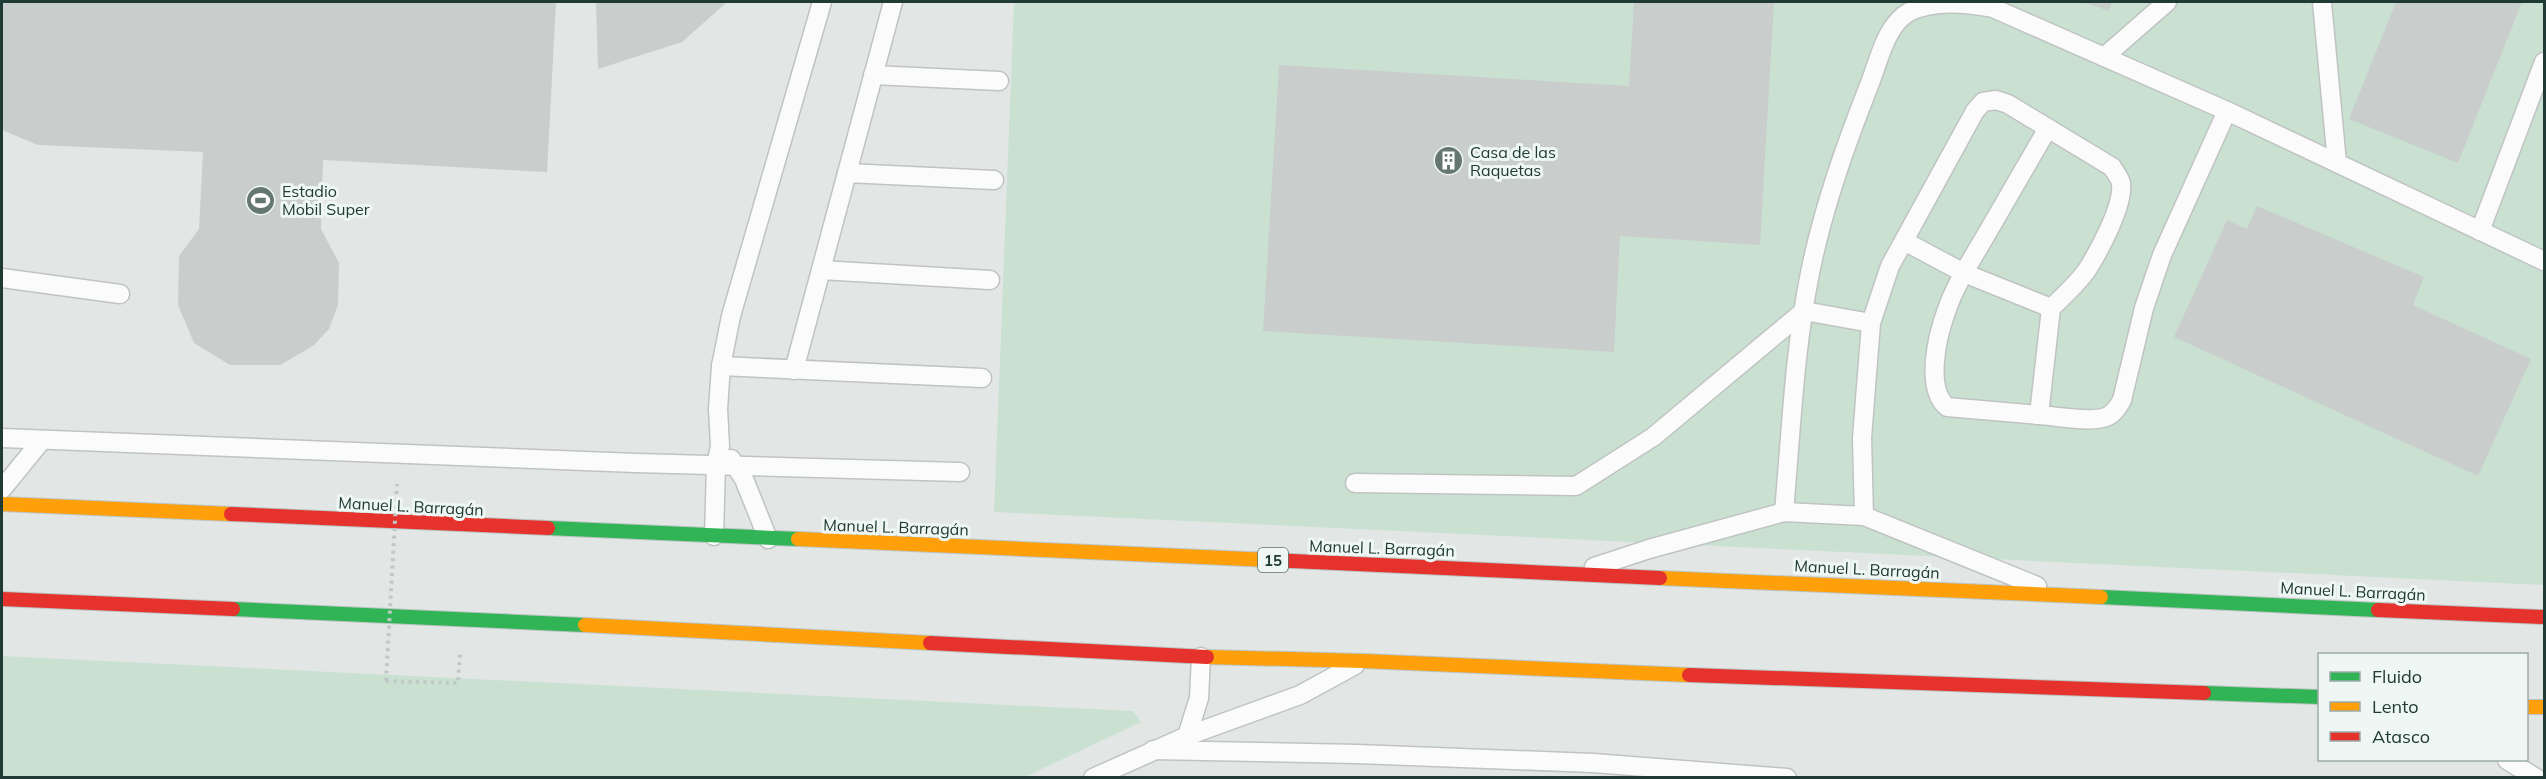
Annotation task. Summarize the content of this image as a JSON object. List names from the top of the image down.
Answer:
{
  "streets": {
    "highway": ["Manuel L. Barragán", "15"]
  },
  "places": {
    "building": ["Casa de las Raquetas"],
    "sports": ["Estadio Mobil Super"]
  },
  "legend": ["Fluido", "Lento", "Atasco"]
}
